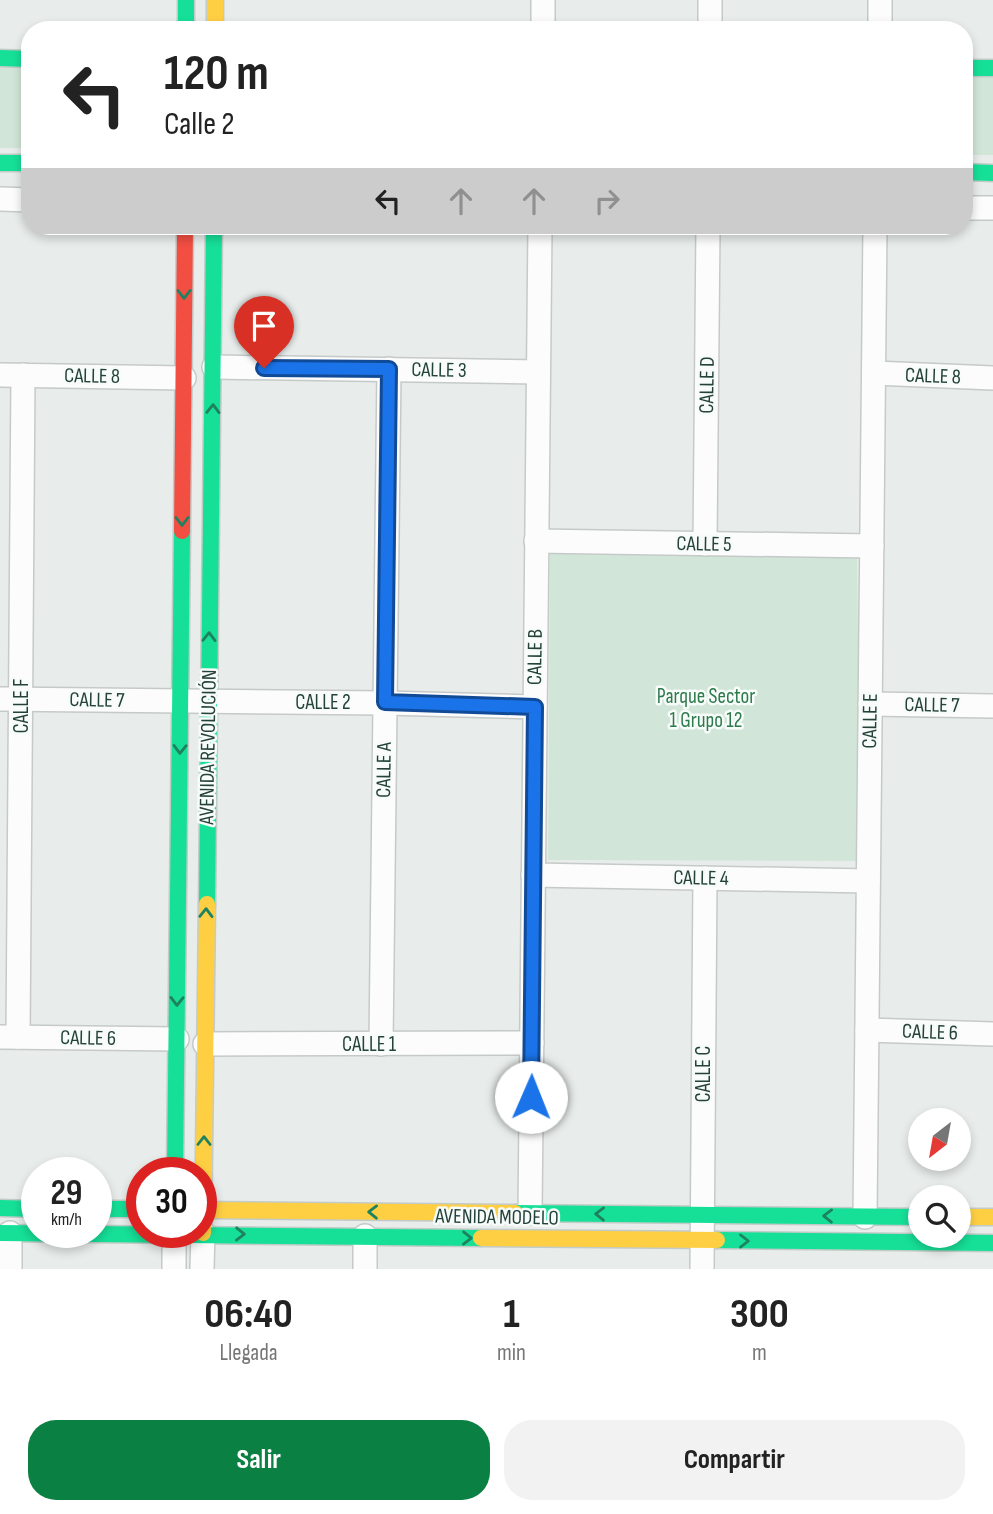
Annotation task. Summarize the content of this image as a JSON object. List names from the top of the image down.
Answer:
{
  "streets": {
    "street": [
      "CALLE 3",
      "CALLE 8",
      "CALLE D",
      "CALLE 5",
      "CALLE B",
      "CALLE 7",
      "CALLE 2",
      "CALLE F",
      "CALLE E",
      "AVENIDA REVOLUCIÓN",
      "CALLE A",
      "CALLE 4",
      "CALLE 6",
      "CALLE 1",
      "CALLE C",
      "AVENIDA MODELO"
    ]
  },
  "crossings": [
    ["CALLE 3", "CALLE B"],
    ["CALLE 3", "AVENIDA REVOLUCIÓN"],
    ["CALLE 3", "CALLE A"],
    ["CALLE 8", "CALLE F"],
    ["CALLE 8", "CALLE E"],
    ["CALLE 8", "AVENIDA REVOLUCIÓN"],
    ["CALLE D", "CALLE 5"],
    ["CALLE 5", "CALLE B"],
    ["CALLE 5", "CALLE E"],
    ["CALLE B", "CALLE 2"],
    ["CALLE B", "CALLE 4"],
    ["CALLE B", "CALLE 1"],
    ["CALLE B", "AVENIDA MODELO"],
    ["CALLE 7", "CALLE 2"],
    ["CALLE 7", "CALLE F"],
    ["CALLE 7", "CALLE E"],
    ["CALLE 7", "AVENIDA REVOLUCIÓN"],
    ["CALLE 2", "AVENIDA REVOLUCIÓN"],
    ["CALLE 2", "CALLE A"],
    ["CALLE F", "CALLE 6"],
    ["CALLE E", "CALLE 4"],
    ["CALLE E", "CALLE 6"],
    ["CALLE E", "AVENIDA MODELO"],
    ["AVENIDA REVOLUCIÓN", "CALLE 6"],
    ["AVENIDA REVOLUCIÓN", "CALLE 1"],
    ["CALLE A", "CALLE 1"],
    ["CALLE 4", "CALLE C"],
    ["CALLE C", "AVENIDA MODELO"]
  ],
  "parks": ["Parque Sector 1 Grupo 12"],
  "north": "bottom left",
  "page": {
    "turn": ["120 m", "Calle 2"],
    "speed": "29 km/h",
    "limit": "30",
    "eta": [
      "06:40",
      "Llegada",
      "1",
      "min",
      "300",
      "m"
    ],
    "buttons": ["Salir", "Compartir"]
  }
}
